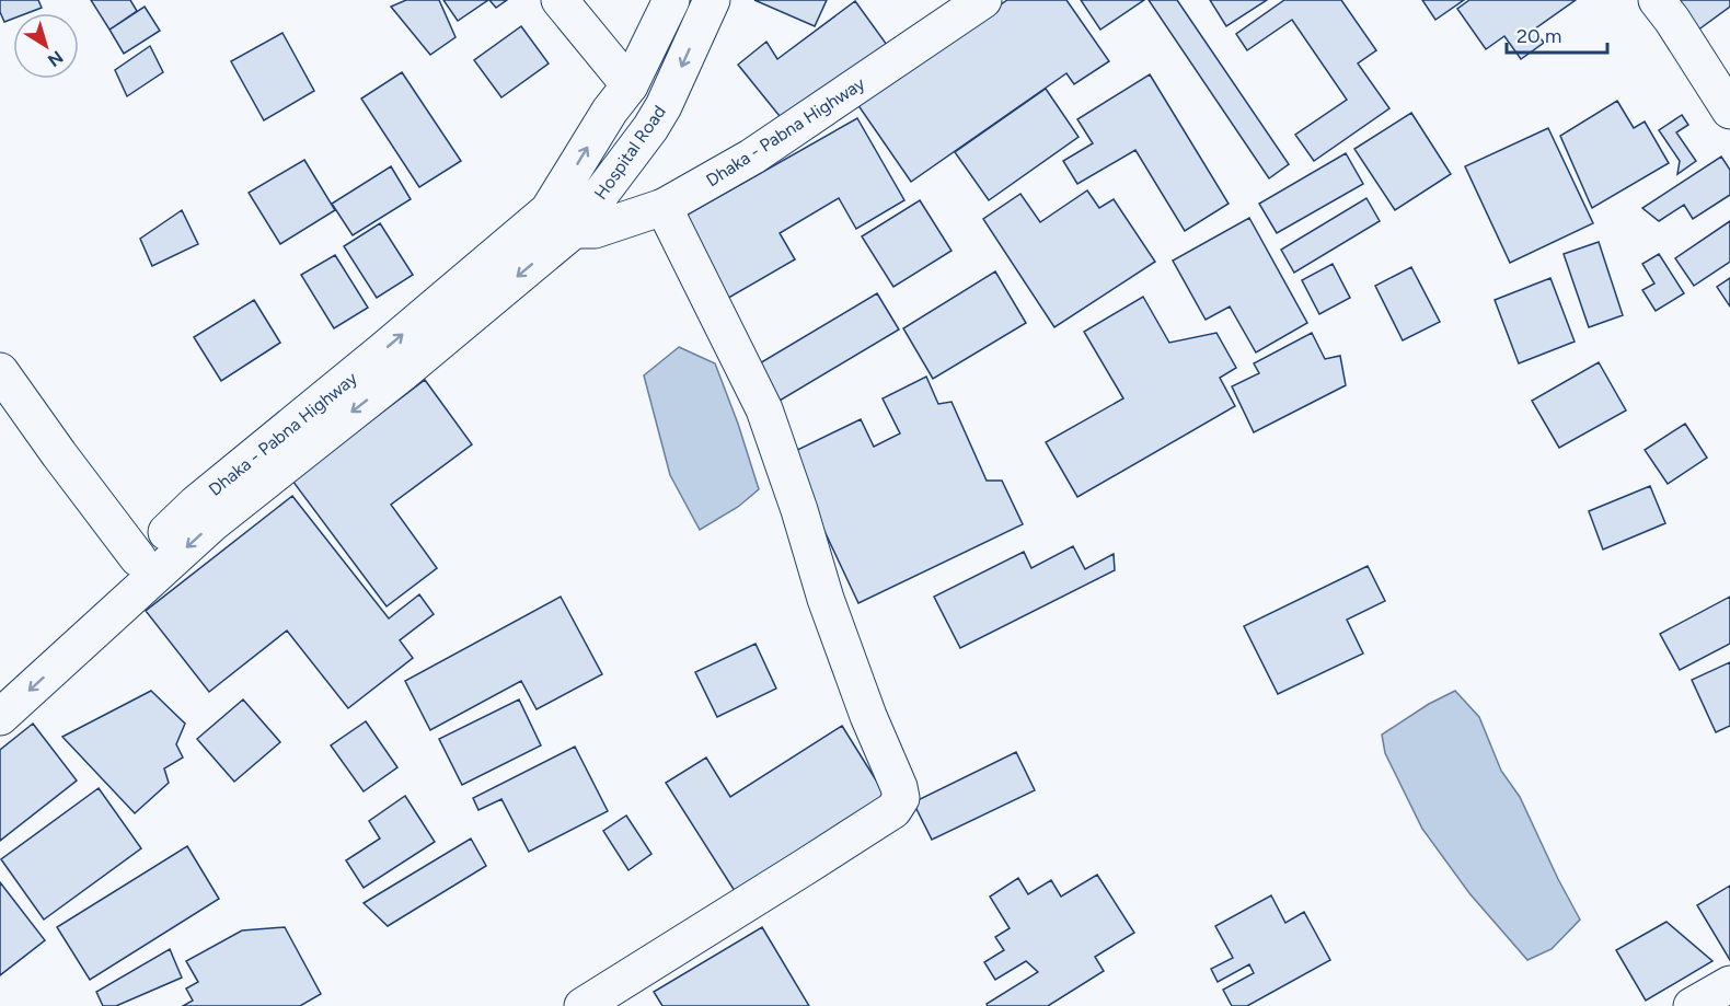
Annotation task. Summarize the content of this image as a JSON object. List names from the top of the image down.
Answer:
{
  "streets": {
    "main road": ["Dhaka - Pabna Highway", "Hospital Road"]
  },
  "crossings": [
    ["Dhaka - Pabna Highway", "Hospital Road"]
  ],
  "scale_bar": "20 m",
  "north": "bottom right"
}
